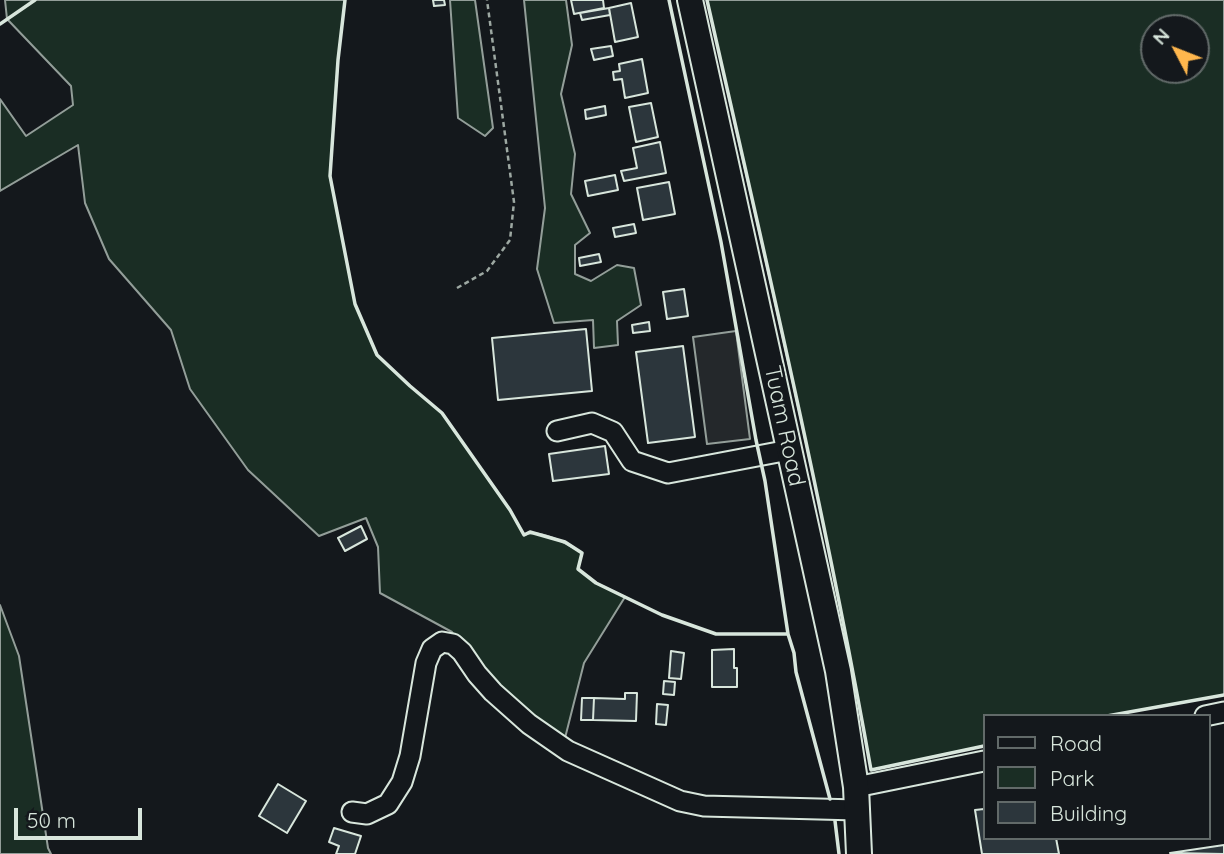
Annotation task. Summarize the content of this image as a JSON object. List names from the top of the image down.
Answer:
{
  "streets": {
    "main road": ["Tuam Road"]
  },
  "legend": ["Road", "Park", "Building"],
  "scale_bar": "50 m",
  "north": "top left"
}
